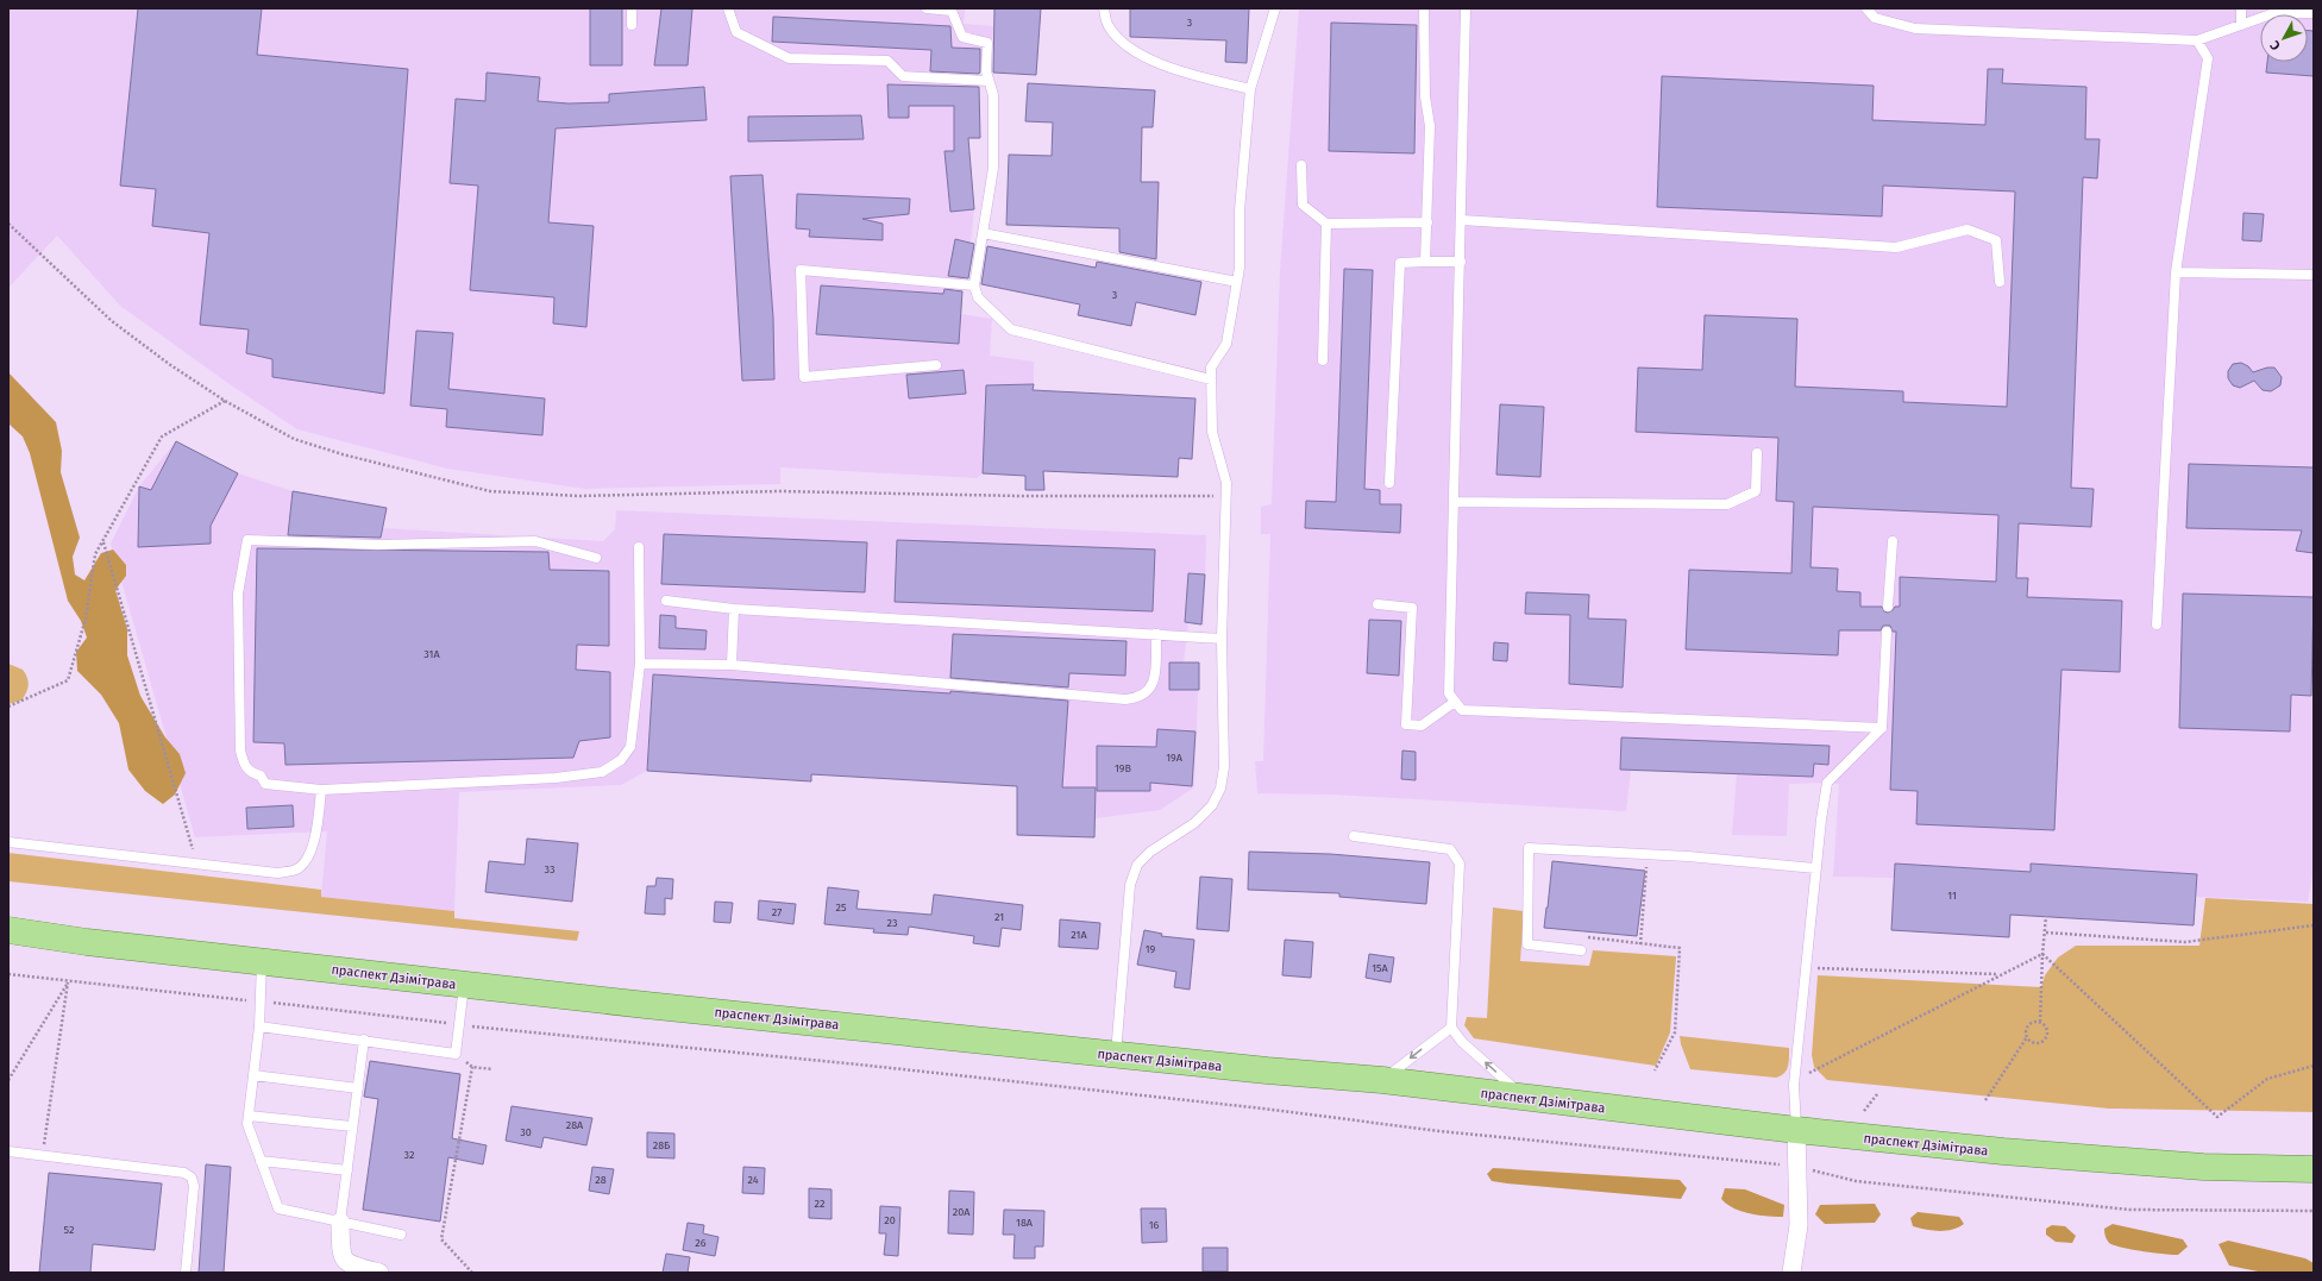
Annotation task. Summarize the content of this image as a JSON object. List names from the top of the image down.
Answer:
{
  "streets": {
    "main road": ["праспект Дзімітрава"]
  },
  "house_numbers": [
    "3",
    "3",
    "31А",
    "19А",
    "19В",
    "33",
    "11",
    "25",
    "27",
    "21",
    "23",
    "21А",
    "19",
    "15А",
    "28А",
    "30",
    "28Б",
    "32",
    "28",
    "24",
    "22",
    "20А",
    "20",
    "18А",
    "16",
    "52",
    "26"
  ],
  "north": "bottom left"
}
